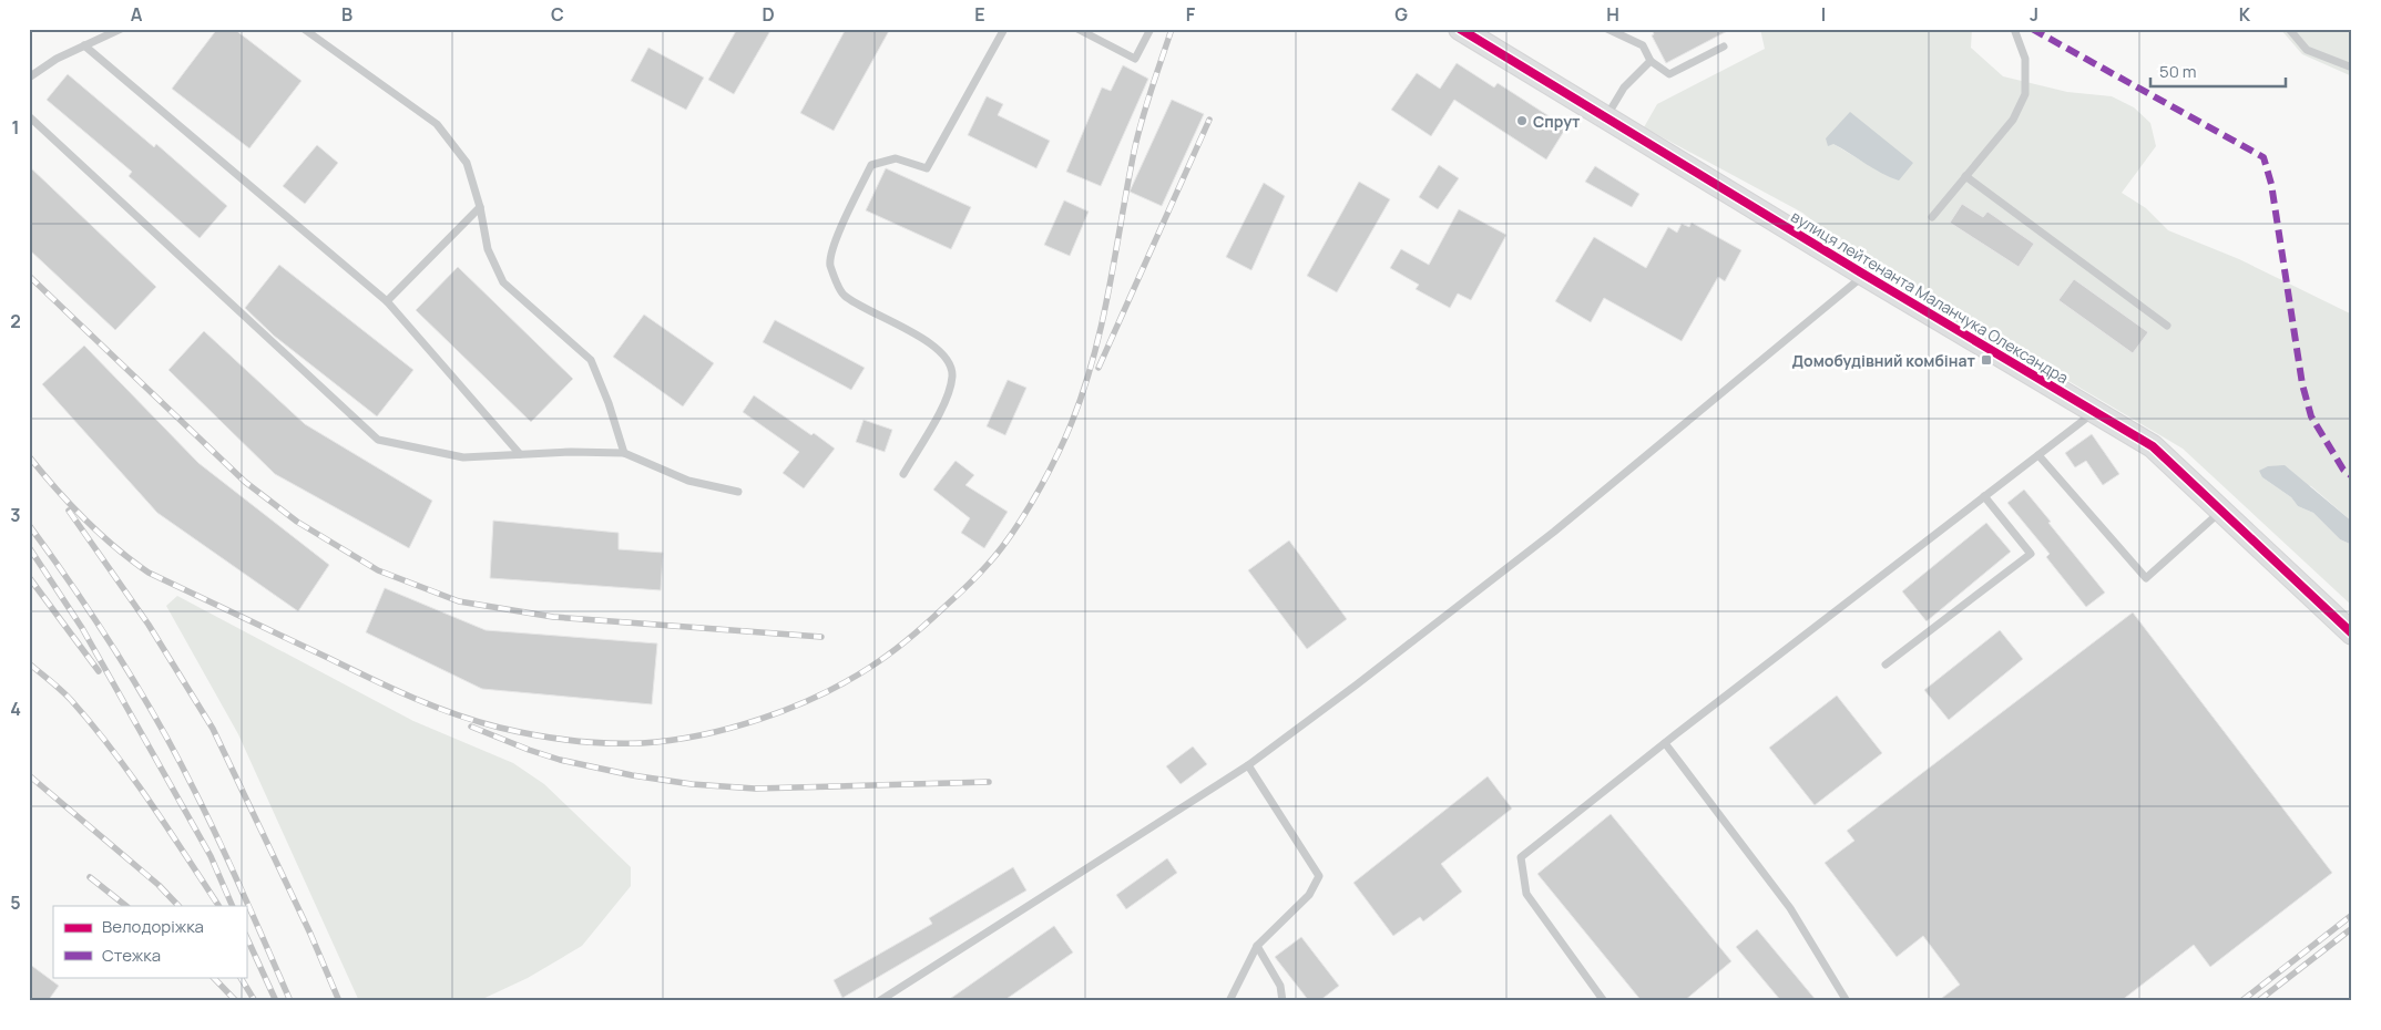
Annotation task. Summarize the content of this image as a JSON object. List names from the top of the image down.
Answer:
{
  "streets": {
    "street": ["вулиця лейтенанта Маланчука Олександра"]
  },
  "places": {
    "other": ["Спрут"],
    "transit": ["Домобудівний комбінат"]
  },
  "legend": ["Велодоріжка", "Стежка"],
  "scale_bar": "50 m",
  "grid": {
    "columns": [
      "A",
      "B",
      "C",
      "D",
      "E",
      "F",
      "G",
      "H",
      "I",
      "J",
      "K"
    ],
    "rows": [
      "1",
      "2",
      "3",
      "4",
      "5"
    ]
  }
}
